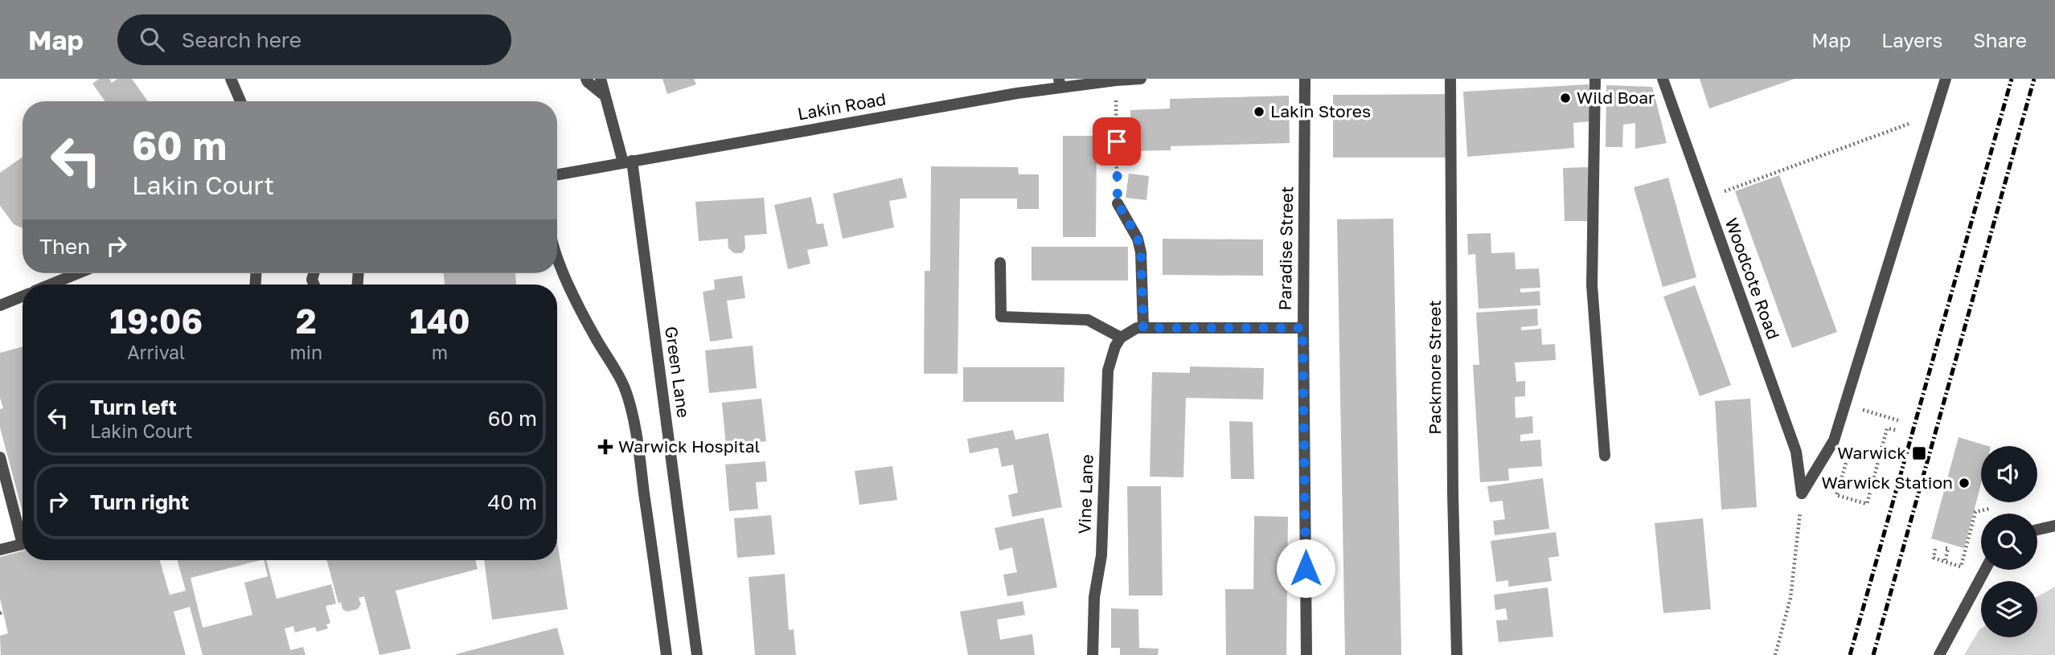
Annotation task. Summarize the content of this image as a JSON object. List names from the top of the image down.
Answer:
{
  "streets": {
    "street": [
      "Lakin Road",
      "Paradise Street",
      "Woodcote Road",
      "Packmore Street",
      "Green Lane",
      "Vine Lane"
    ]
  },
  "crossings": [
    ["Lakin Road", "Green Lane"]
  ],
  "places": {
    "other": ["Wild Boar", "Lakin Stores", "Warwick Station"],
    "health": ["Warwick Hospital"],
    "transit": ["Warwick"]
  },
  "page": {
    "header": "Map",
    "search": "Search here",
    "nav": ["Map", "Layers", "Share"],
    "turn": ["60 m", "Lakin Court"],
    "then": "Then",
    "eta": [
      "19:06",
      "Arrival",
      "2",
      "min",
      "140",
      "m"
    ],
    "list": [
      {
        "name": "Turn left",
        "note": "Lakin Court",
        "value": "60 m"
      },
      {
        "name": "Turn right",
        "value": "40 m"
      }
    ]
  }
}
